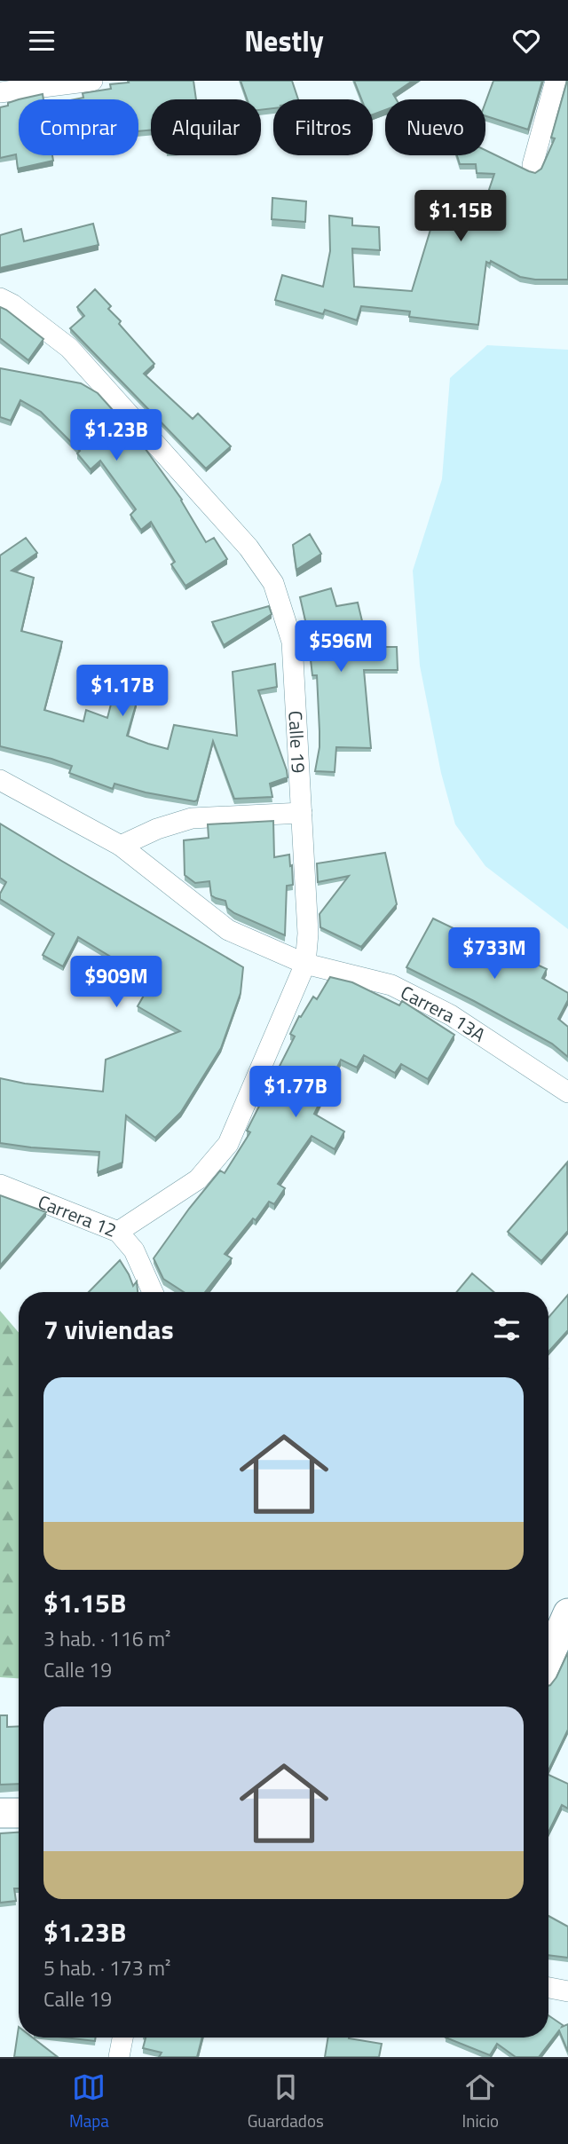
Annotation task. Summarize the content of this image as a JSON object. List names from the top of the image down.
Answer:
{
  "streets": {
    "street": ["Calle 19", "Carrera 13A", "Carrera 12"]
  },
  "crossings": [
    ["Calle 19", "Carrera 13A"],
    ["Calle 19", "Carrera 12"]
  ],
  "page": {
    "header": "Nestly",
    "chip": [
      "Comprar",
      "Alquilar",
      "Filtros",
      "Nuevo"
    ],
    "price": [
      "$1.15B",
      "$1.23B",
      "$596M",
      "$1.17B",
      "$733M",
      "$909M",
      "$1.77B"
    ],
    "heading": "7 viviendas",
    "list": [
      {
        "name": "$1.15B",
        "note": "3 hab. · 116 m² · Calle 19"
      },
      {
        "name": "$1.23B",
        "note": "5 hab. · 173 m² · Calle 19"
      }
    ],
    "tabs": ["Mapa", "Guardados", "Inicio"]
  }
}
